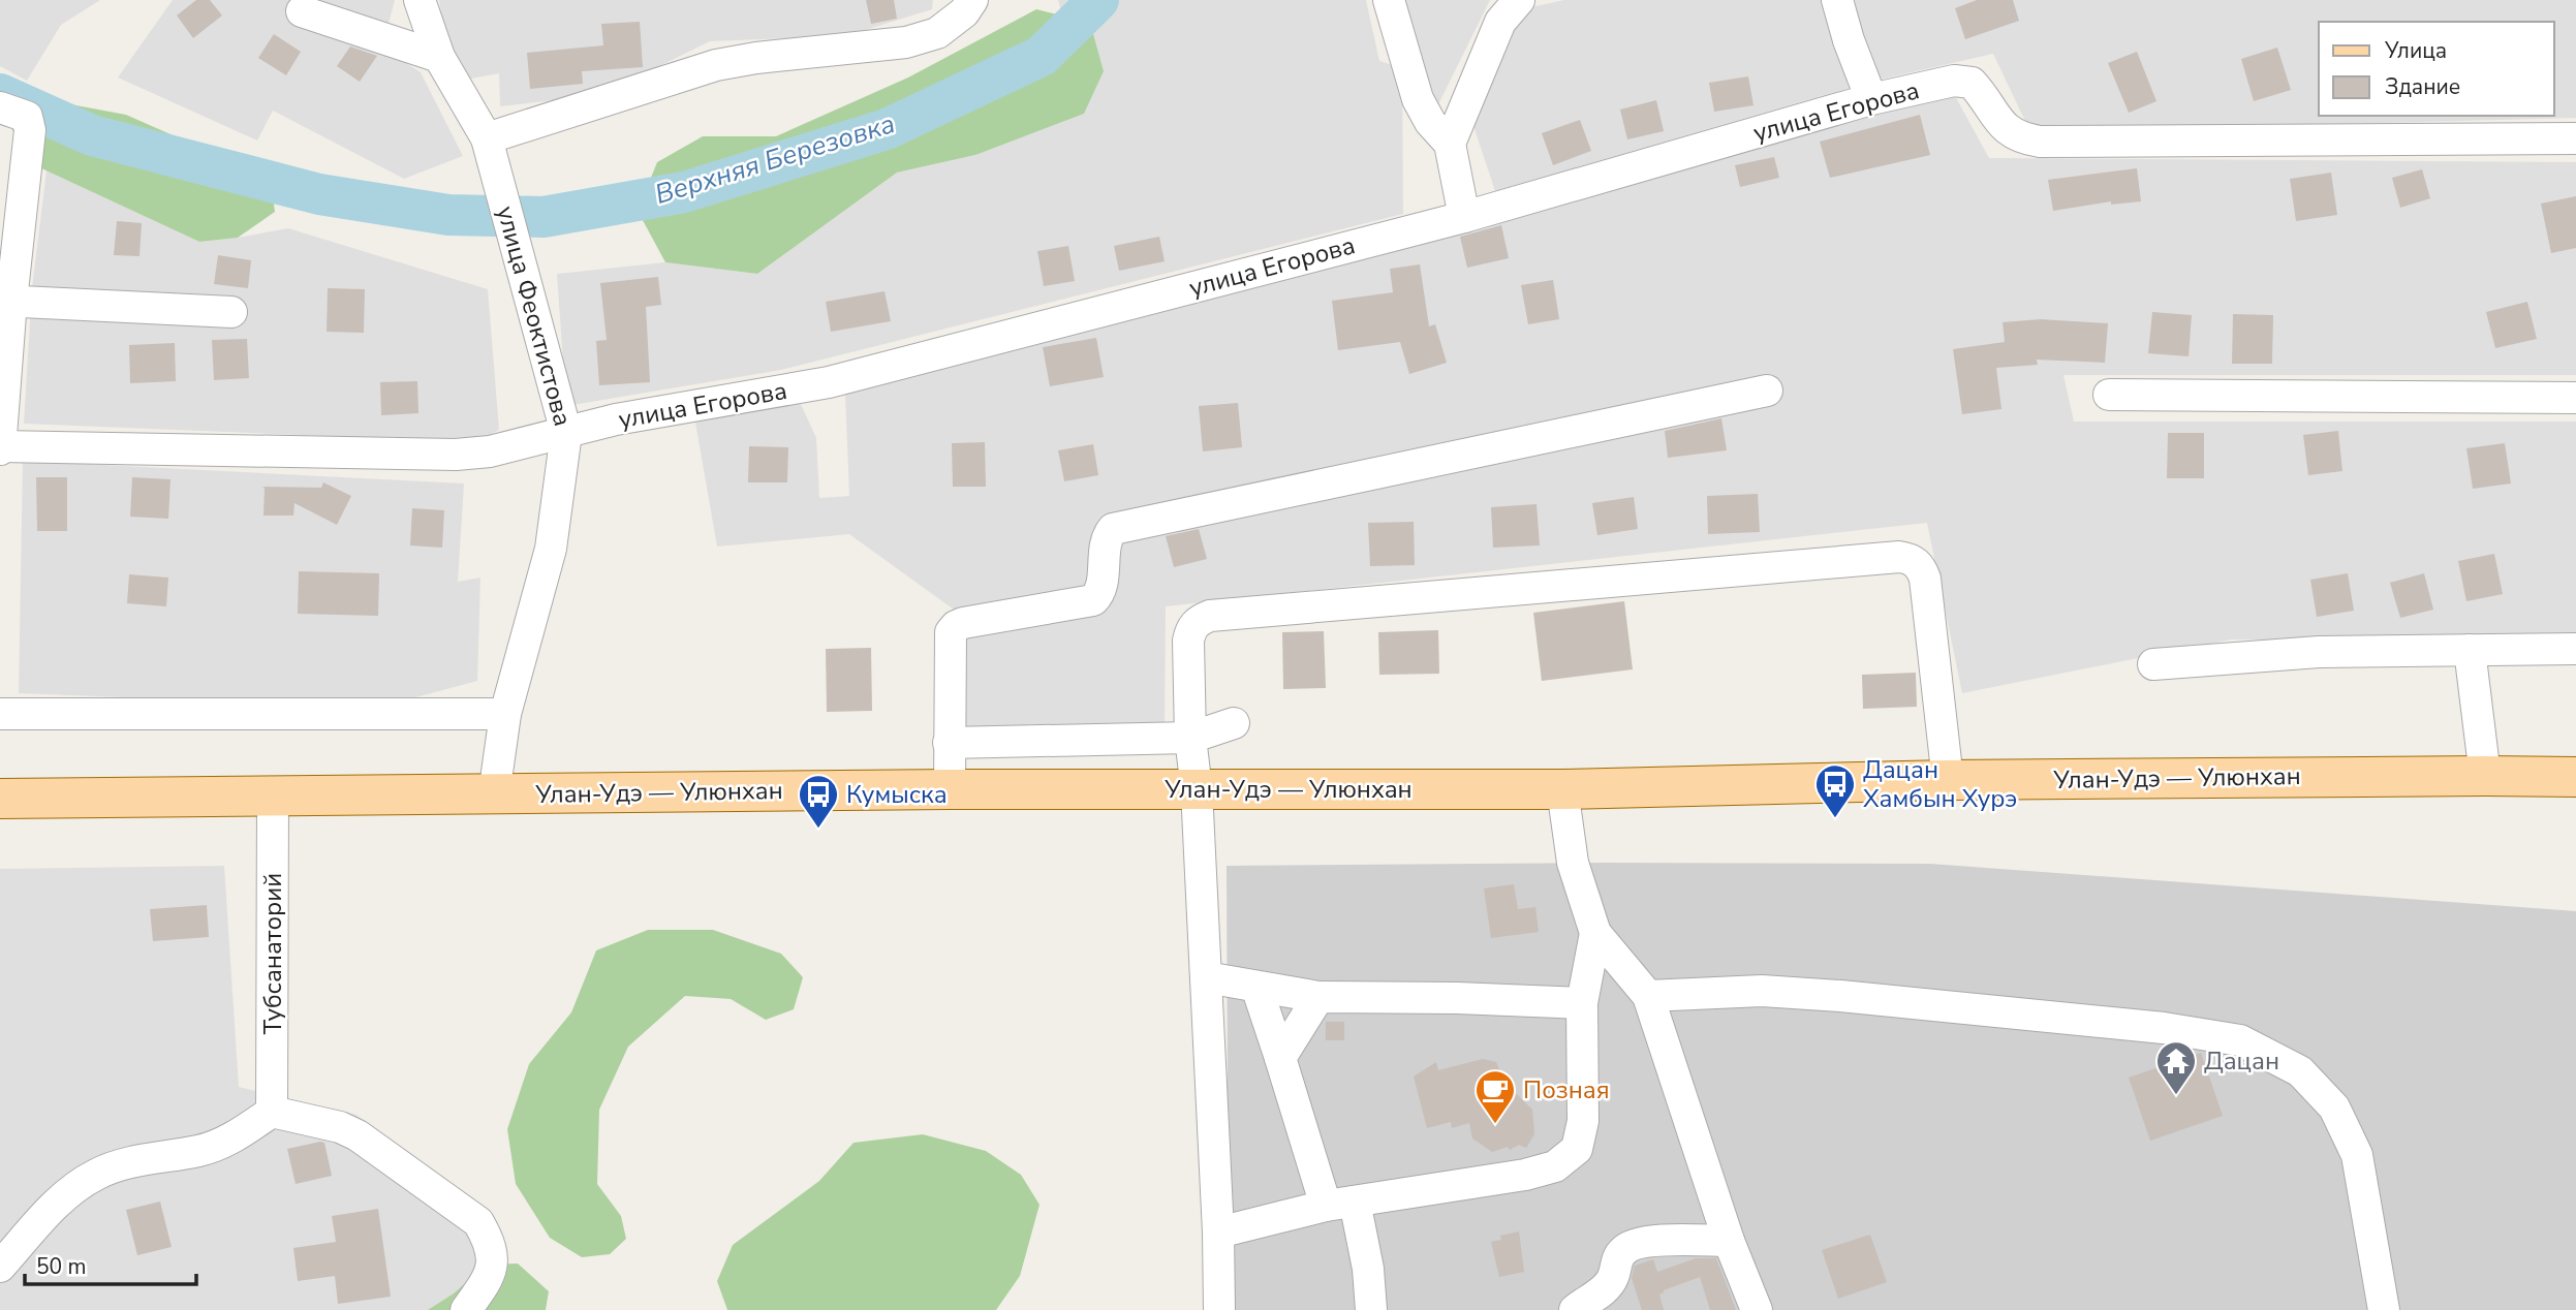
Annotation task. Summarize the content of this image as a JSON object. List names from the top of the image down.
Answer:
{
  "streets": {
    "main road": ["Улан-Удэ — Улюнхан"],
    "street": ["улица Егорова", "улица Феоктистова", "Тубсанаторий"]
  },
  "crossings": [
    ["улица Егорова", "улица Феоктистова"],
    ["улица Феоктистова", "Улан-Удэ — Улюнхан"],
    ["Улан-Удэ — Улюнхан", "Тубсанаторий"]
  ],
  "water": ["Верхняя Березовка"],
  "places": {
    "bus stop": ["Дацан Хамбын Хурэ", "Кумыска"],
    "temple": ["Дацан"],
    "cafe": ["Позная"]
  },
  "legend": ["Улица", "Здание"],
  "scale_bar": "50 m"
}
